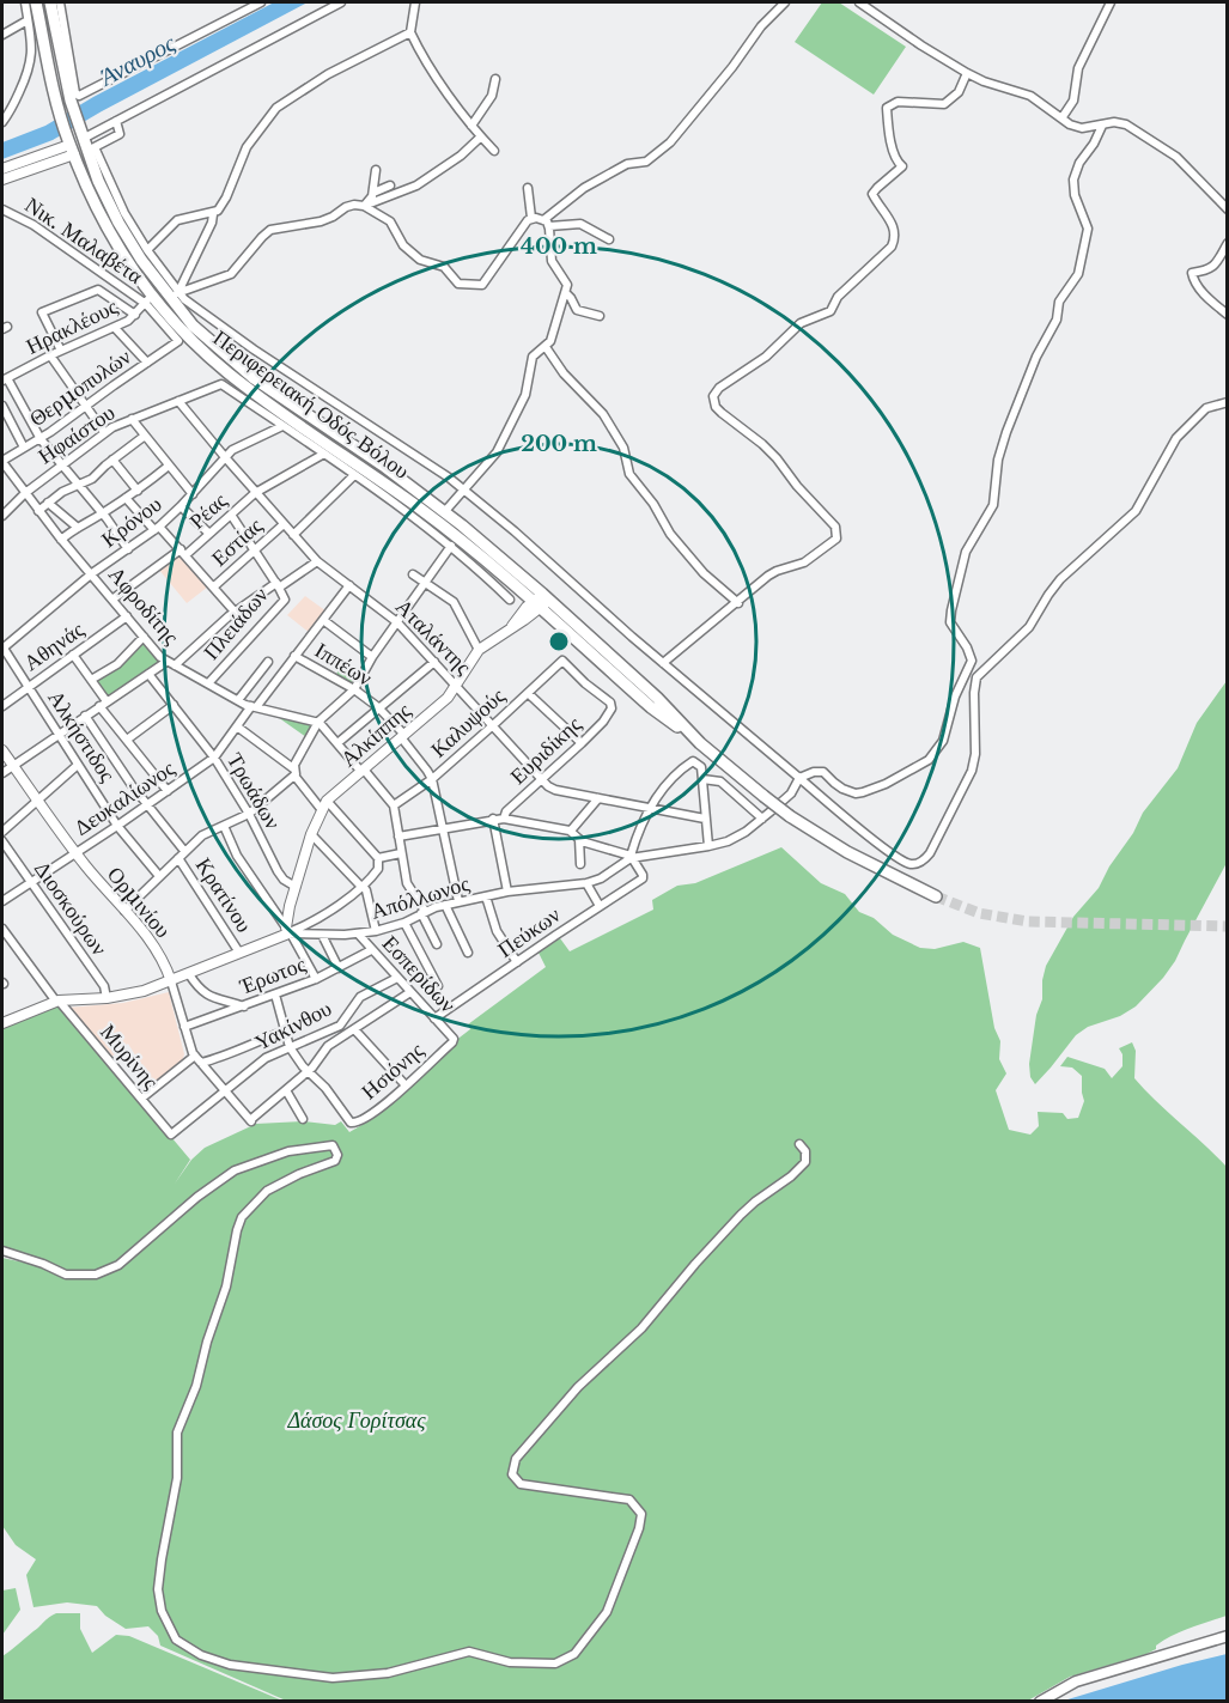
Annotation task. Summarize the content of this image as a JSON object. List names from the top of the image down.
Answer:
{
  "streets": {
    "main road": ["Περιφερειακή Οδός Βόλου"],
    "street": [
      "Νικ. Μαλαβέτα",
      "Ηρακλέους",
      "Θερμοπυλών",
      "Ηφαίστου",
      "Ρέας",
      "Κρόνου",
      "Εστίας",
      "Αφροδίτης",
      "Πλειάδων",
      "Αταλάντης",
      "Αθηνάς",
      "Ιππέων",
      "Καλυψούς",
      "Αλκίππης",
      "Αλκήστιδος",
      "Ευριδίκης",
      "Τρωάδων",
      "Δευκαλίωνος",
      "Κρατίνου",
      "Απόλλωνος",
      "Ορμινίου",
      "Διοσκούρων",
      "Πεύκων",
      "Εσπερίδων",
      "Έρωτος",
      "Υακίνθου",
      "Μυρίνης",
      "Ησιόνης"
    ]
  },
  "crossings": [
    ["Νικ. Μαλαβέτα", "Ηρακλέους"],
    ["Νικ. Μαλαβέτα", "Θερμοπυλών"],
    ["Νικ. Μαλαβέτα", "Περιφερειακή Οδός Βόλου"],
    ["Ηρακλέους", "Περιφερειακή Οδός Βόλου"],
    ["Θερμοπυλών", "Αφροδίτης"],
    ["Περιφερειακή Οδός Βόλου", "Αλκίππης"],
    ["Ηφαίστου", "Κρόνου"],
    ["Ηφαίστου", "Αφροδίτης"],
    ["Ηφαίστου", "Αταλάντης"],
    ["Ρέας", "Αφροδίτης"],
    ["Ρέας", "Πλειάδων"],
    ["Ρέας", "Αταλάντης"],
    ["Κρόνου", "Αφροδίτης"],
    ["Κρόνου", "Αταλάντης"],
    ["Κρόνου", "Αλκήστιδος"],
    ["Εστίας", "Πλειάδων"],
    ["Εστίας", "Αταλάντης"],
    ["Αφροδίτης", "Πλειάδων"],
    ["Αφροδίτης", "Αθηνάς"],
    ["Αφροδίτης", "Δευκαλίωνος"],
    ["Αταλάντης", "Καλυψούς"],
    ["Αταλάντης", "Αλκίππης"],
    ["Αταλάντης", "Ευριδίκης"],
    ["Αταλάντης", "Δευκαλίωνος"],
    ["Αθηνάς", "Αλκήστιδος"],
    ["Ιππέων", "Καλυψούς"],
    ["Ιππέων", "Αλκίππης"],
    ["Ιππέων", "Δευκαλίωνος"],
    ["Καλυψούς", "Ευριδίκης"],
    ["Αλκίππης", "Τρωάδων"],
    ["Αλκίππης", "Εσπερίδων"],
    ["Αλκήστιδος", "Δευκαλίωνος"],
    ["Τρωάδων", "Δευκαλίωνος"],
    ["Δευκαλίωνος", "Κρατίνου"],
    ["Δευκαλίωνος", "Ορμινίου"],
    ["Δευκαλίωνος", "Διοσκούρων"],
    ["Κρατίνου", "Απόλλωνος"],
    ["Απόλλωνος", "Ορμινίου"],
    ["Απόλλωνος", "Διοσκούρων"],
    ["Απόλλωνος", "Πεύκων"],
    ["Απόλλωνος", "Εσπερίδων"],
    ["Απόλλωνος", "Μυρίνης"],
    ["Ορμινίου", "Έρωτος"],
    ["Ορμινίου", "Υακίνθου"],
    ["Πεύκων", "Εσπερίδων"],
    ["Εσπερίδων", "Έρωτος"],
    ["Εσπερίδων", "Υακίνθου"],
    ["Εσπερίδων", "Ησιόνης"],
    ["Υακίνθου", "Μυρίνης"]
  ],
  "water": ["Άναυρος"],
  "parks": ["Δάσος Γορίτσας"],
  "rings": ["400 m", "200 m"]
}
